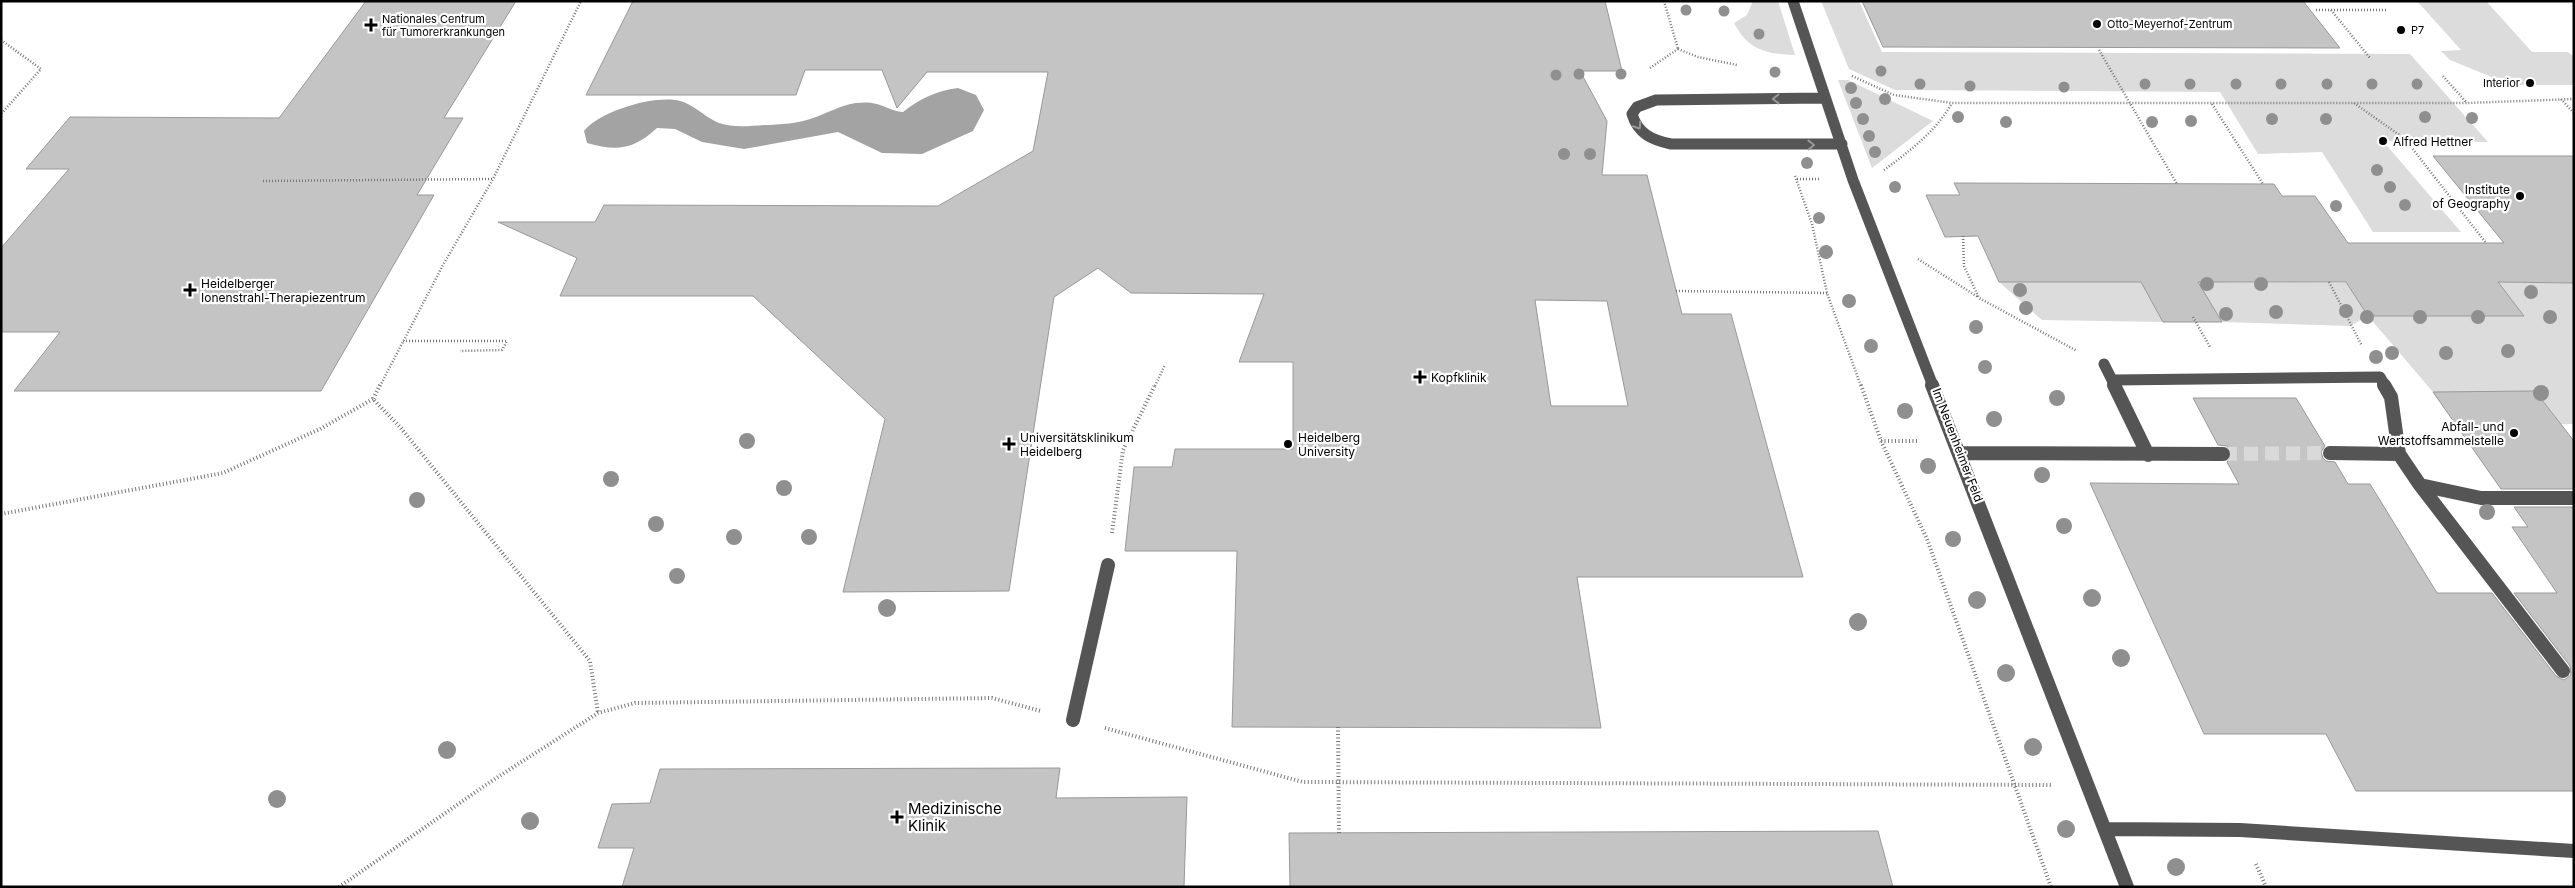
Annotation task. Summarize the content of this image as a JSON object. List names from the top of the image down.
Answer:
{
  "streets": {
    "street": ["Im Neuenheimer Feld"]
  },
  "places": {
    "other": [
      "Otto-Meyerhof-Zentrum",
      "P7",
      "Interior",
      "Alfred Hettner",
      "Institute of Geography",
      "Abfall- und Wertstoffsammelstelle",
      "Heidelberg University"
    ],
    "health": [
      "Nationales Centrum für Tumorerkrankungen",
      "Heidelberger Ionenstrahl-Therapiezentrum",
      "Kopfklinik",
      "Universitätsklinikum Heidelberg",
      "Medizinische Klinik"
    ]
  }
}
